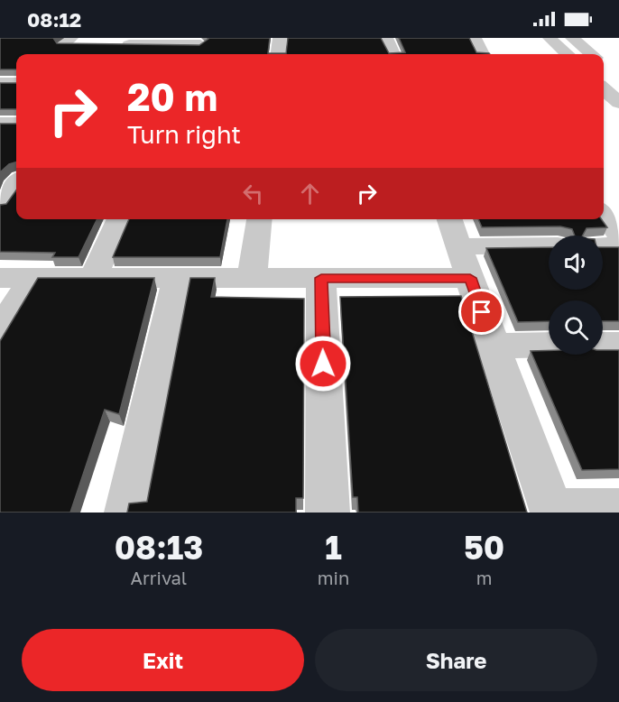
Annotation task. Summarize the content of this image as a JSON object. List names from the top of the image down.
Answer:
{
  "page": {
    "status": "08:12",
    "turn": ["20 m", "Turn right"],
    "eta": [
      "08:13",
      "Arrival",
      "1",
      "min",
      "50",
      "m"
    ],
    "buttons": ["Exit", "Share"]
  }
}
